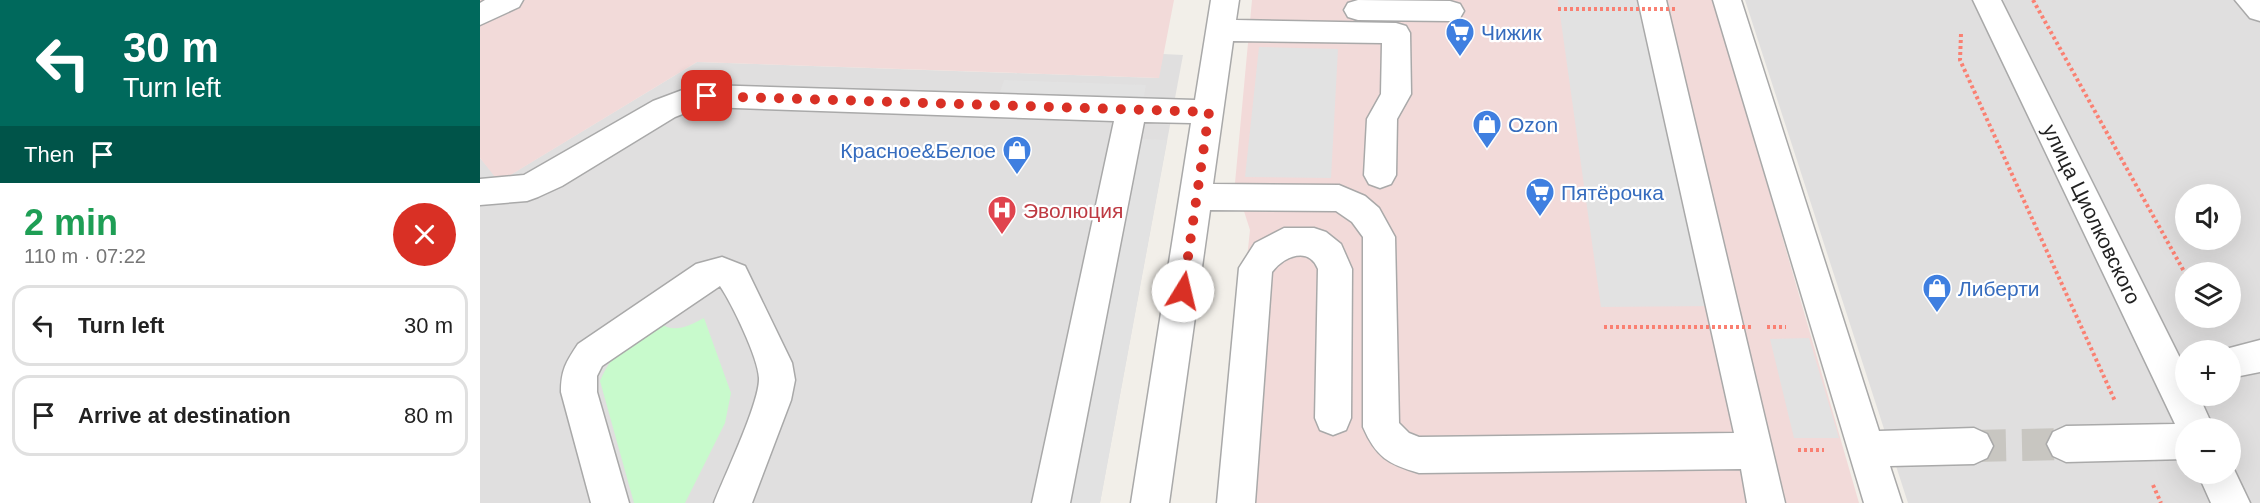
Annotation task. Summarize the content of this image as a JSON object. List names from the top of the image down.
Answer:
{
  "streets": {
    "street": ["улица Циолковского"]
  },
  "places": {
    "supermarket": ["Чижик", "Пятёрочка"],
    "shop": ["Ozon", "Красное&Белое", "Либерти"],
    "hospital": ["Эволюция"]
  },
  "page": {
    "turn": ["30 m", "Turn left"],
    "then": "Then",
    "heading": ["2 min", "110 m · 07:22"],
    "map_buttons": ["+", "−"],
    "list": [
      {
        "name": "Turn left",
        "value": "30 m"
      },
      {
        "name": "Arrive at destination",
        "value": "80 m"
      }
    ]
  }
}
